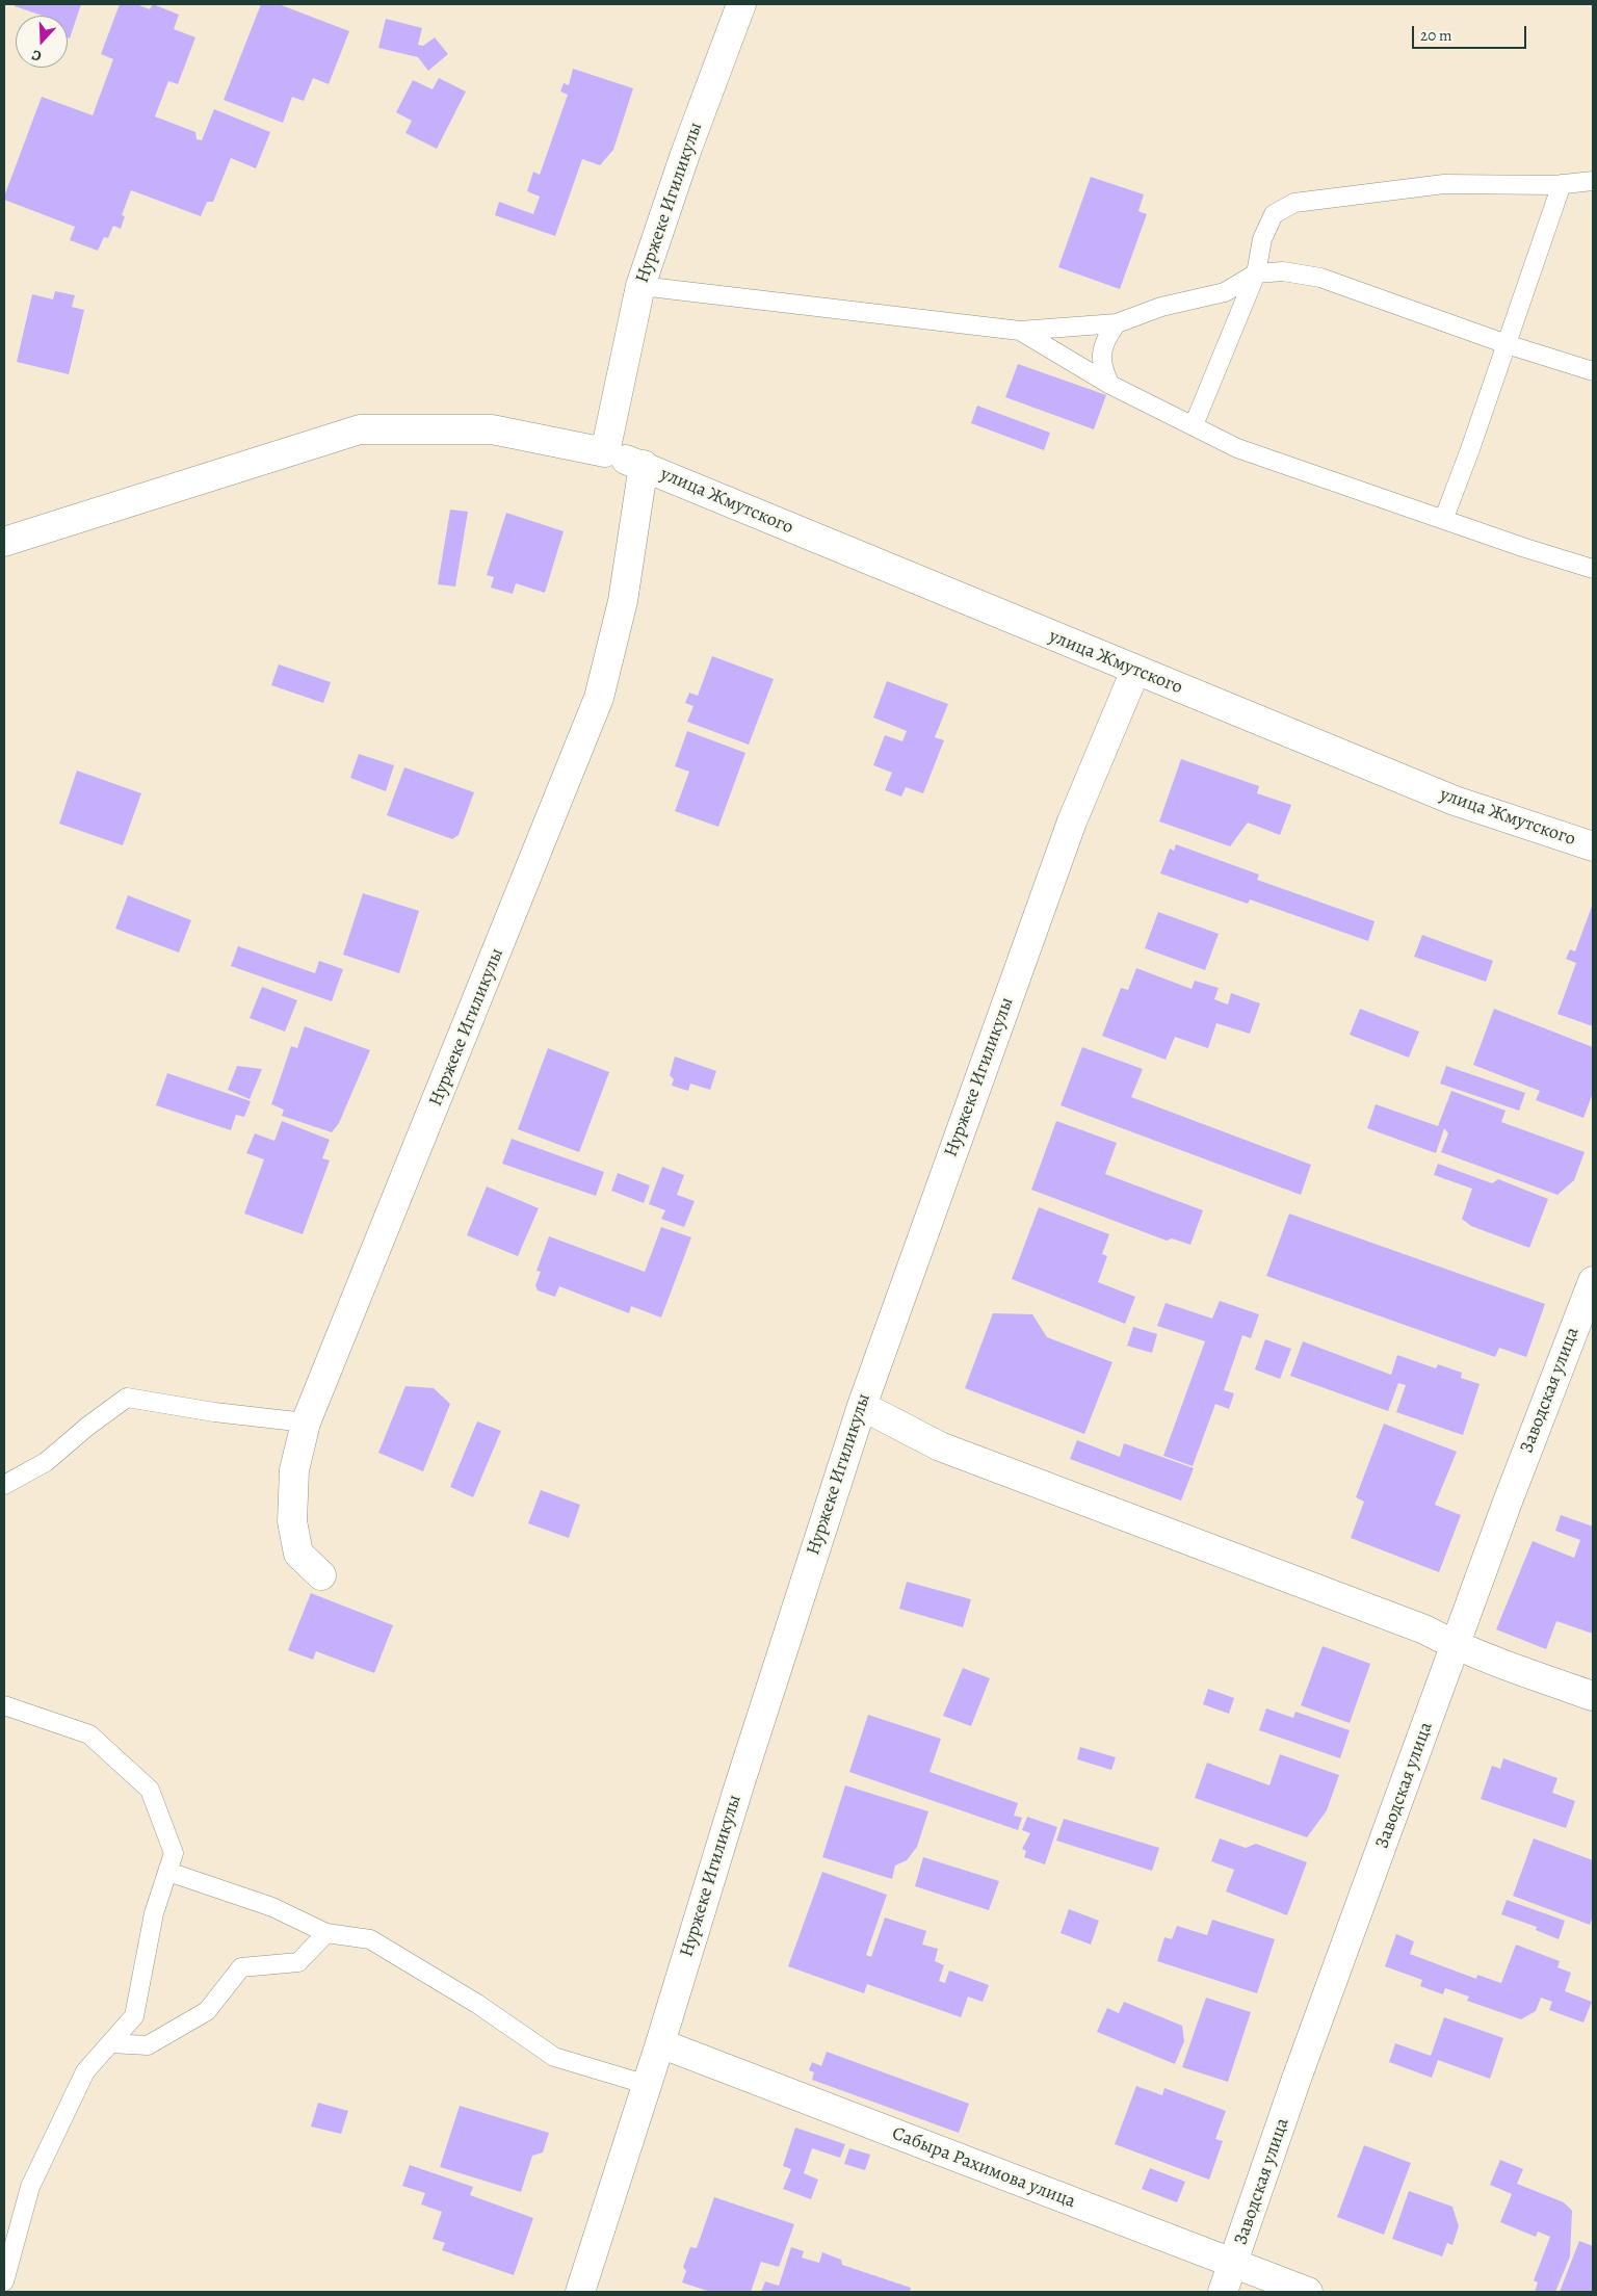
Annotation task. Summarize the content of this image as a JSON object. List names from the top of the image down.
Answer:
{
  "streets": {
    "street": [
      "Нуржеке Игиликулы",
      "улица Жмутского",
      "Заводская улица",
      "Сабыра Рахимова улица"
    ]
  },
  "crossings": [
    ["Нуржеке Игиликулы", "улица Жмутского"],
    ["Нуржеке Игиликулы", "Сабыра Рахимова улица"],
    ["Заводская улица", "Сабыра Рахимова улица"]
  ],
  "scale_bar": "20 m",
  "north": "bottom"
}
